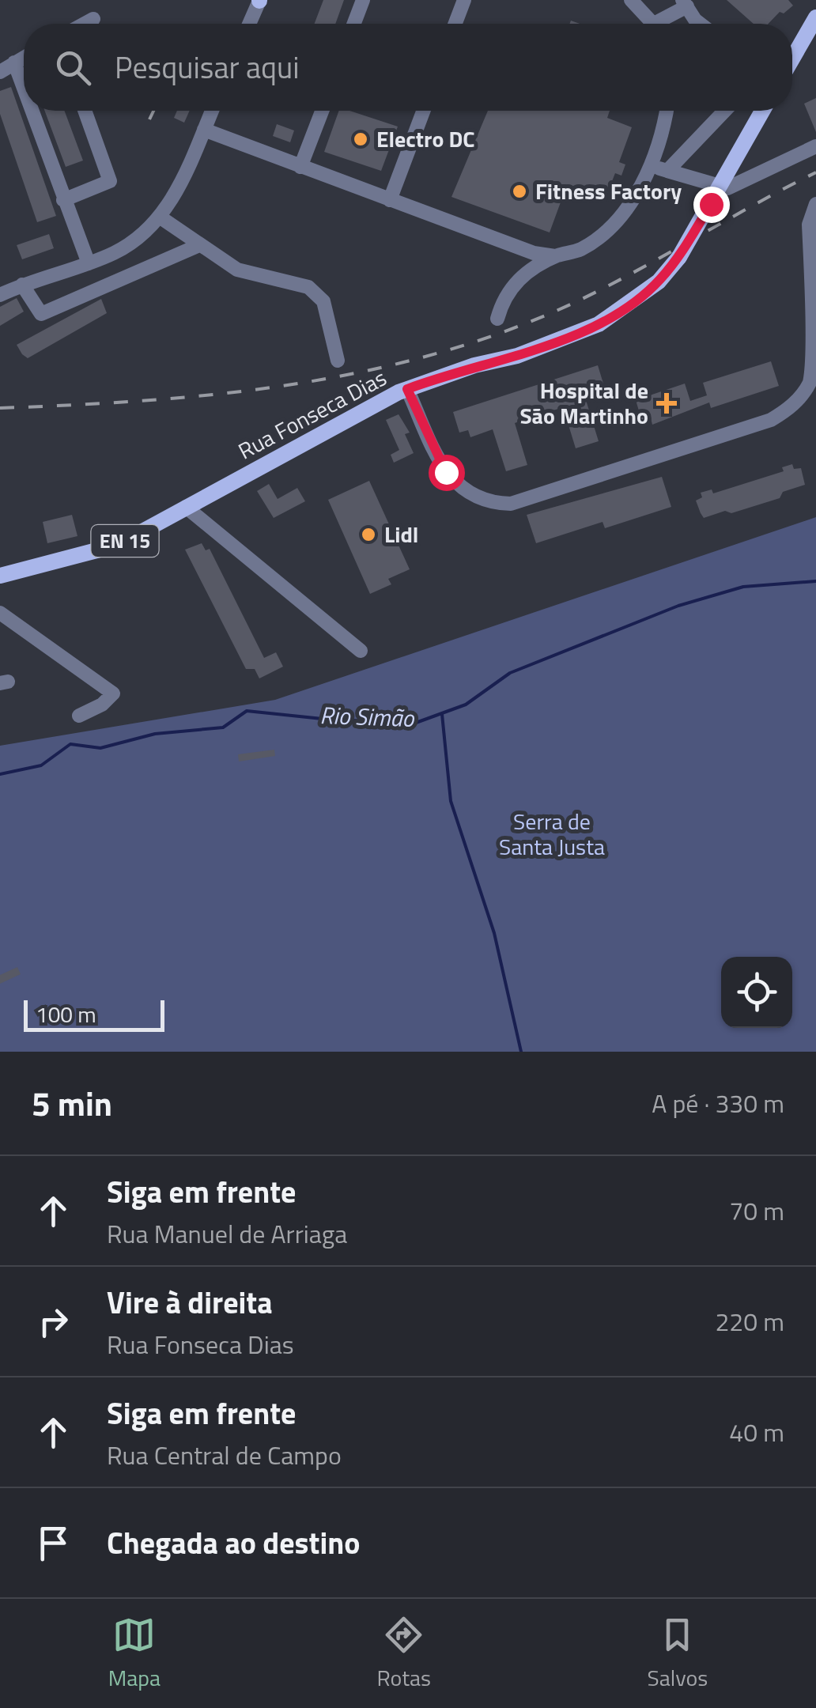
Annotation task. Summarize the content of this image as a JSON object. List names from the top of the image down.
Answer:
{
  "streets": {
    "main road": ["Rua Fonseca Dias", "EN 15"]
  },
  "water": ["Rio Simão"],
  "parks": ["Serra de Santa Justa"],
  "places": {
    "other": ["Electro DC", "Fitness Factory", "Lidl"],
    "health": ["Hospital de São Martinho"]
  },
  "scale_bar": "100 m",
  "page": {
    "search": "Pesquisar aqui",
    "scale": "100 m",
    "heading": ["5 min", "A pé · 330 m"],
    "list": [
      ["Siga em frente", "Rua Manuel de Arriaga", "70 m"],
      ["Vire à direita", "Rua Fonseca Dias", "220 m"],
      ["Siga em frente", "Rua Central de Campo", "40 m"],
      "Chegada ao destino"
    ],
    "nav": ["Mapa", "Rotas", "Salvos"]
  }
}
